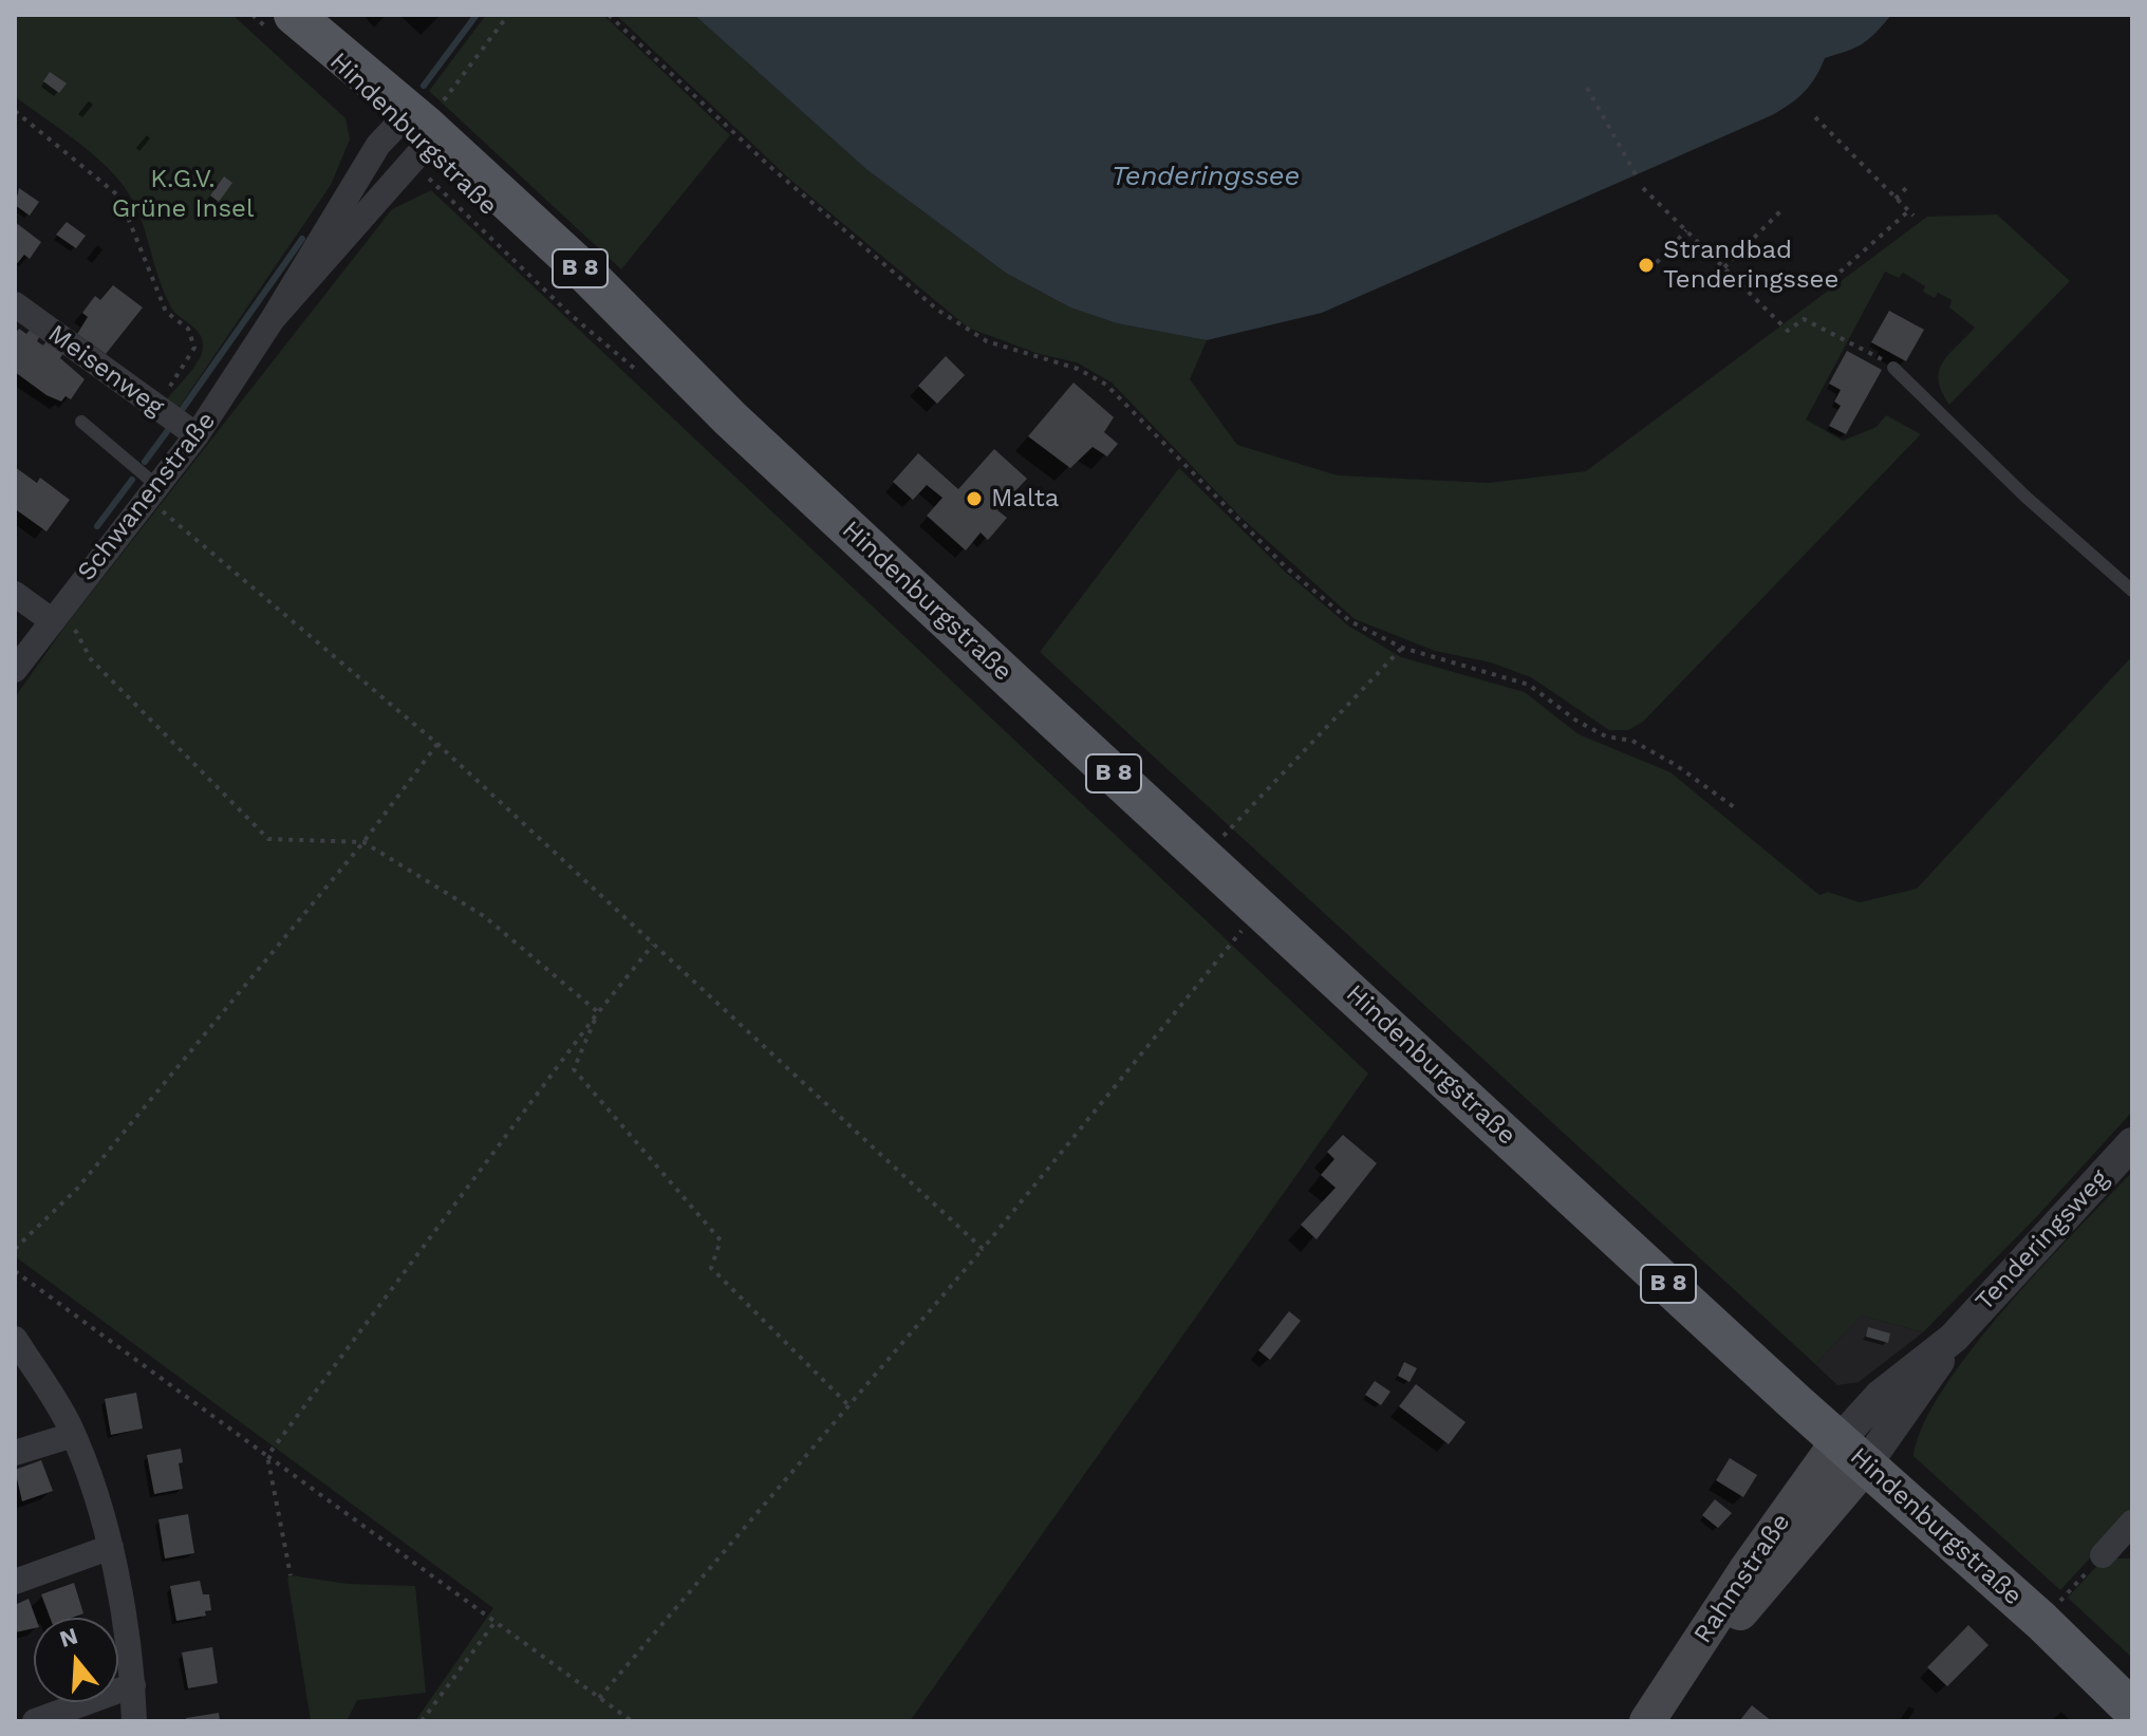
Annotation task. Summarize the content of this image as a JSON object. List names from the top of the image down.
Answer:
{
  "streets": {
    "main road": ["Hindenburgstraße", "B 8", "Rahmstraße"],
    "street": ["Meisenweg", "Schwanenstraße", "Tenderingsweg"]
  },
  "crossings": [
    ["Hindenburgstraße", "Schwanenstraße"],
    ["Hindenburgstraße", "Tenderingsweg"],
    ["Hindenburgstraße", "Rahmstraße"],
    ["Meisenweg", "Schwanenstraße"],
    ["Tenderingsweg", "Rahmstraße"]
  ],
  "water": ["Tenderingssee"],
  "parks": ["K.G.V. Grüne Insel"],
  "places": ["Strandbad Tenderingssee", "Malta"],
  "north": "top"
}
